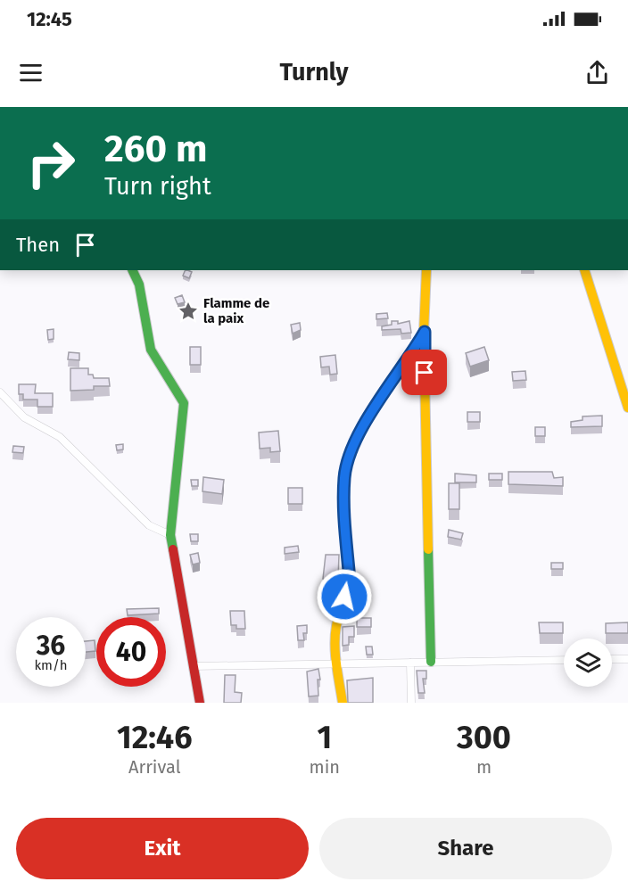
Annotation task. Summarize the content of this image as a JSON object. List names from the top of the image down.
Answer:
{
  "places": {
    "place": ["Flamme de la paix"]
  },
  "page": {
    "status": "12:45",
    "header": "Turnly",
    "turn": ["260 m", "Turn right"],
    "then": "Then",
    "speed": "36 km/h",
    "limit": "40",
    "eta": [
      "12:46",
      "Arrival",
      "1",
      "min",
      "300",
      "m"
    ],
    "buttons": ["Exit", "Share"]
  }
}
